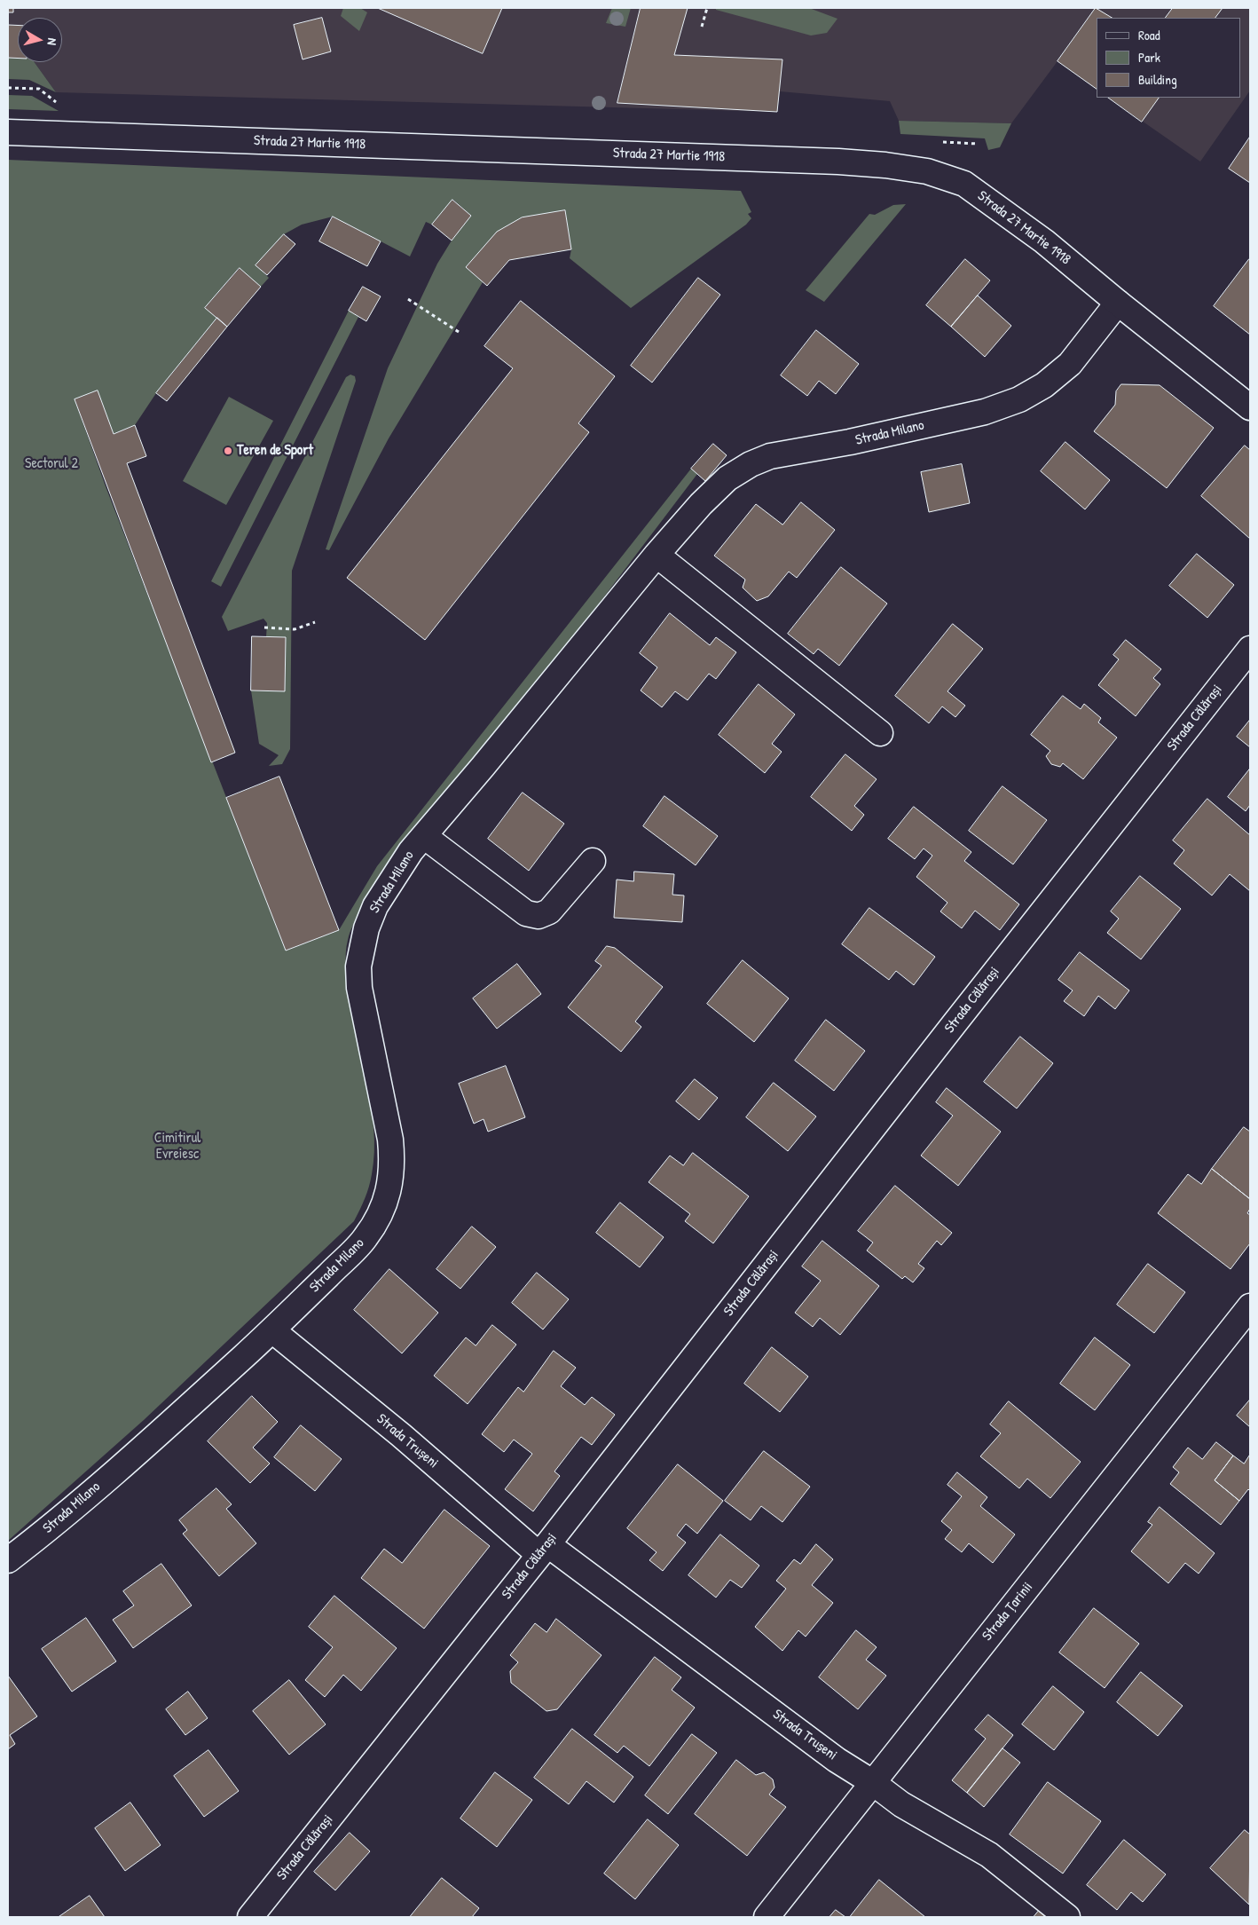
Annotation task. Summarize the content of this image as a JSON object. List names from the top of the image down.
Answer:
{
  "streets": {
    "street": [
      "Strada 27 Martie 1918",
      "Strada Milano",
      "Strada Călărași",
      "Strada Trușeni",
      "Strada Țarinii"
    ]
  },
  "crossings": [
    ["Strada 27 Martie 1918", "Strada Milano"],
    ["Strada Milano", "Strada Trușeni"],
    ["Strada Călărași", "Strada Trușeni"],
    ["Strada Trușeni", "Strada Țarinii"]
  ],
  "parks": ["Sectorul 2", "Cimitirul Evreiesc"],
  "places": ["Teren de Sport"],
  "legend": ["Road", "Park", "Building"],
  "north": "right"
}
